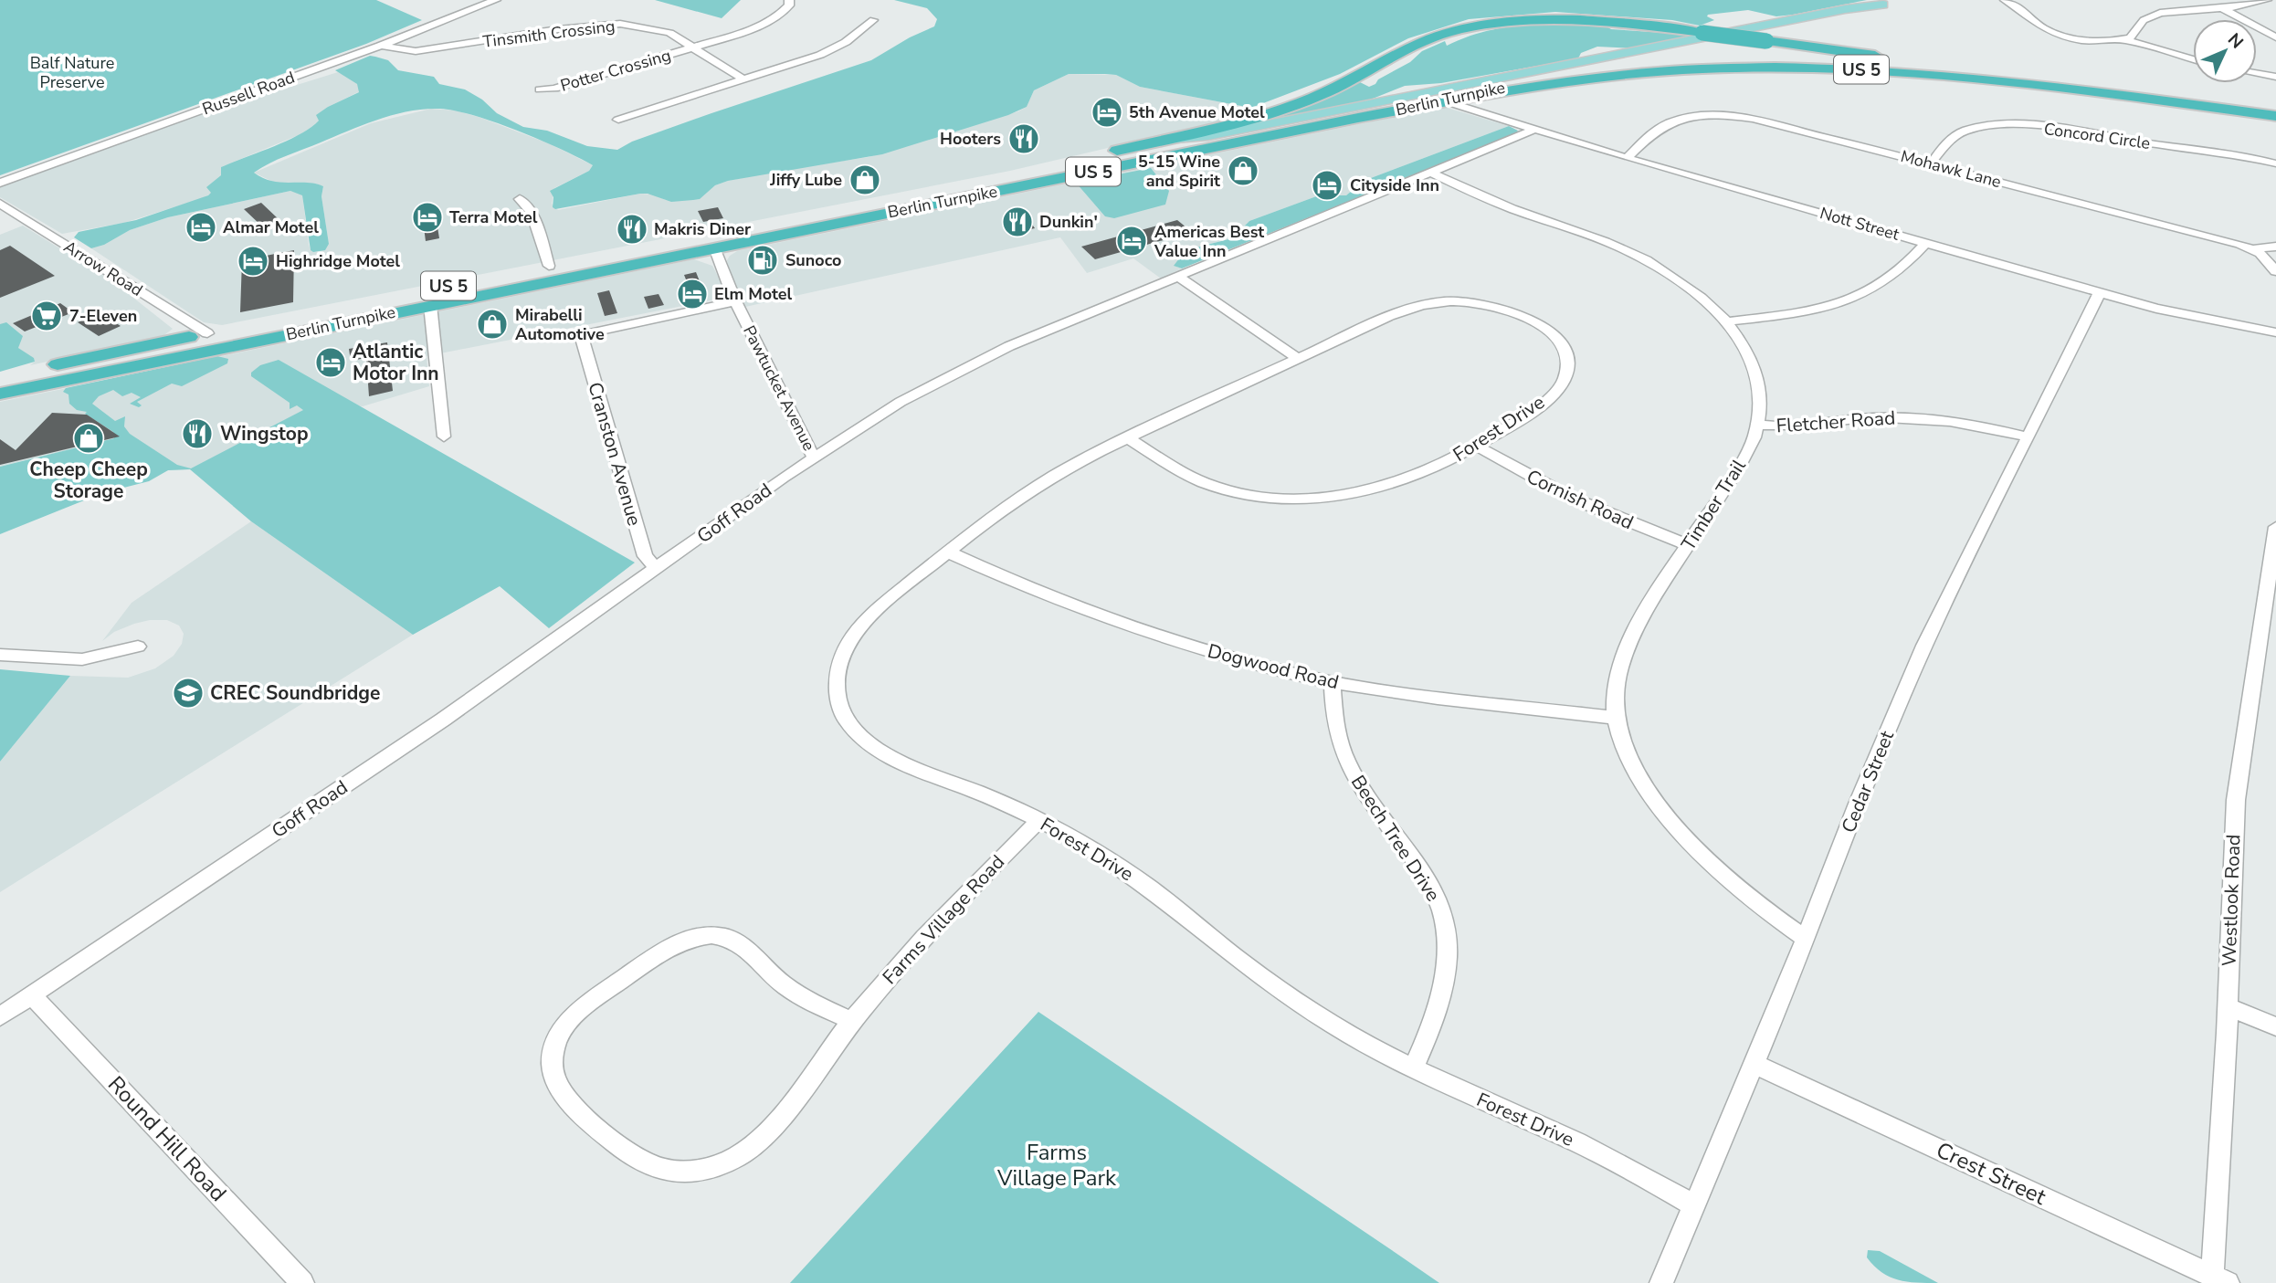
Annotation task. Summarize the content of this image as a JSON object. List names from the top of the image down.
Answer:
{
  "streets": {
    "highway": ["US 5", "Berlin Turnpike"],
    "street": [
      "Tinsmith Crossing",
      "Potter Crossing",
      "Russell Road",
      "Concord Circle",
      "Mohawk Lane",
      "Nott Street",
      "Arrow Road",
      "Pawtucket Avenue",
      "Fletcher Road",
      "Forest Drive",
      "Cranston Avenue",
      "Cornish Road",
      "Timber Trail",
      "Goff Road",
      "Dogwood Road",
      "Cedar Street",
      "Beech Tree Drive",
      "Westlook Road",
      "Farms Village Road",
      "Round Hill Road",
      "Crest Street"
    ]
  },
  "crossings": [
    ["Tinsmith Crossing", "Potter Crossing"],
    ["Tinsmith Crossing", "Russell Road"],
    ["US 5", "Berlin Turnpike"],
    ["US 5", "Nott Street"],
    ["Berlin Turnpike", "Nott Street"],
    ["Berlin Turnpike", "Arrow Road"],
    ["Berlin Turnpike", "Pawtucket Avenue"],
    ["Concord Circle", "Mohawk Lane"],
    ["Mohawk Lane", "Nott Street"],
    ["Nott Street", "Goff Road"],
    ["Nott Street", "Cedar Street"],
    ["Pawtucket Avenue", "Cranston Avenue"],
    ["Pawtucket Avenue", "Goff Road"],
    ["Fletcher Road", "Timber Trail"],
    ["Fletcher Road", "Cedar Street"],
    ["Forest Drive", "Cornish Road"],
    ["Forest Drive", "Dogwood Road"],
    ["Forest Drive", "Cedar Street"],
    ["Forest Drive", "Beech Tree Drive"],
    ["Forest Drive", "Farms Village Road"],
    ["Cranston Avenue", "Goff Road"],
    ["Cornish Road", "Timber Trail"],
    ["Timber Trail", "Goff Road"],
    ["Timber Trail", "Dogwood Road"],
    ["Timber Trail", "Cedar Street"],
    ["Goff Road", "Round Hill Road"],
    ["Dogwood Road", "Beech Tree Drive"],
    ["Cedar Street", "Crest Street"],
    ["Westlook Road", "Crest Street"]
  ],
  "parks": ["Balf Nature Preserve", "Farms Village Park"],
  "places": {
    "hotel": [
      "5th Avenue Motel",
      "Cityside Inn",
      "Terra Motel",
      "Almar Motel",
      "Americas Best Value Inn",
      "Highridge Motel",
      "Elm Motel",
      "Atlantic Motor Inn"
    ],
    "restaurant": [
      "Hooters",
      "Dunkin'",
      "Makris Diner",
      "Wingstop"
    ],
    "shop": [
      "5-15 Wine and Spirit",
      "Jiffy Lube",
      "Mirabelli Automotive",
      "Cheep Cheep Storage"
    ],
    "fuel station": ["Sunoco"],
    "supermarket": ["7-Eleven"],
    "school or university": ["CREC Soundbridge"]
  },
  "north": "top right"
}
